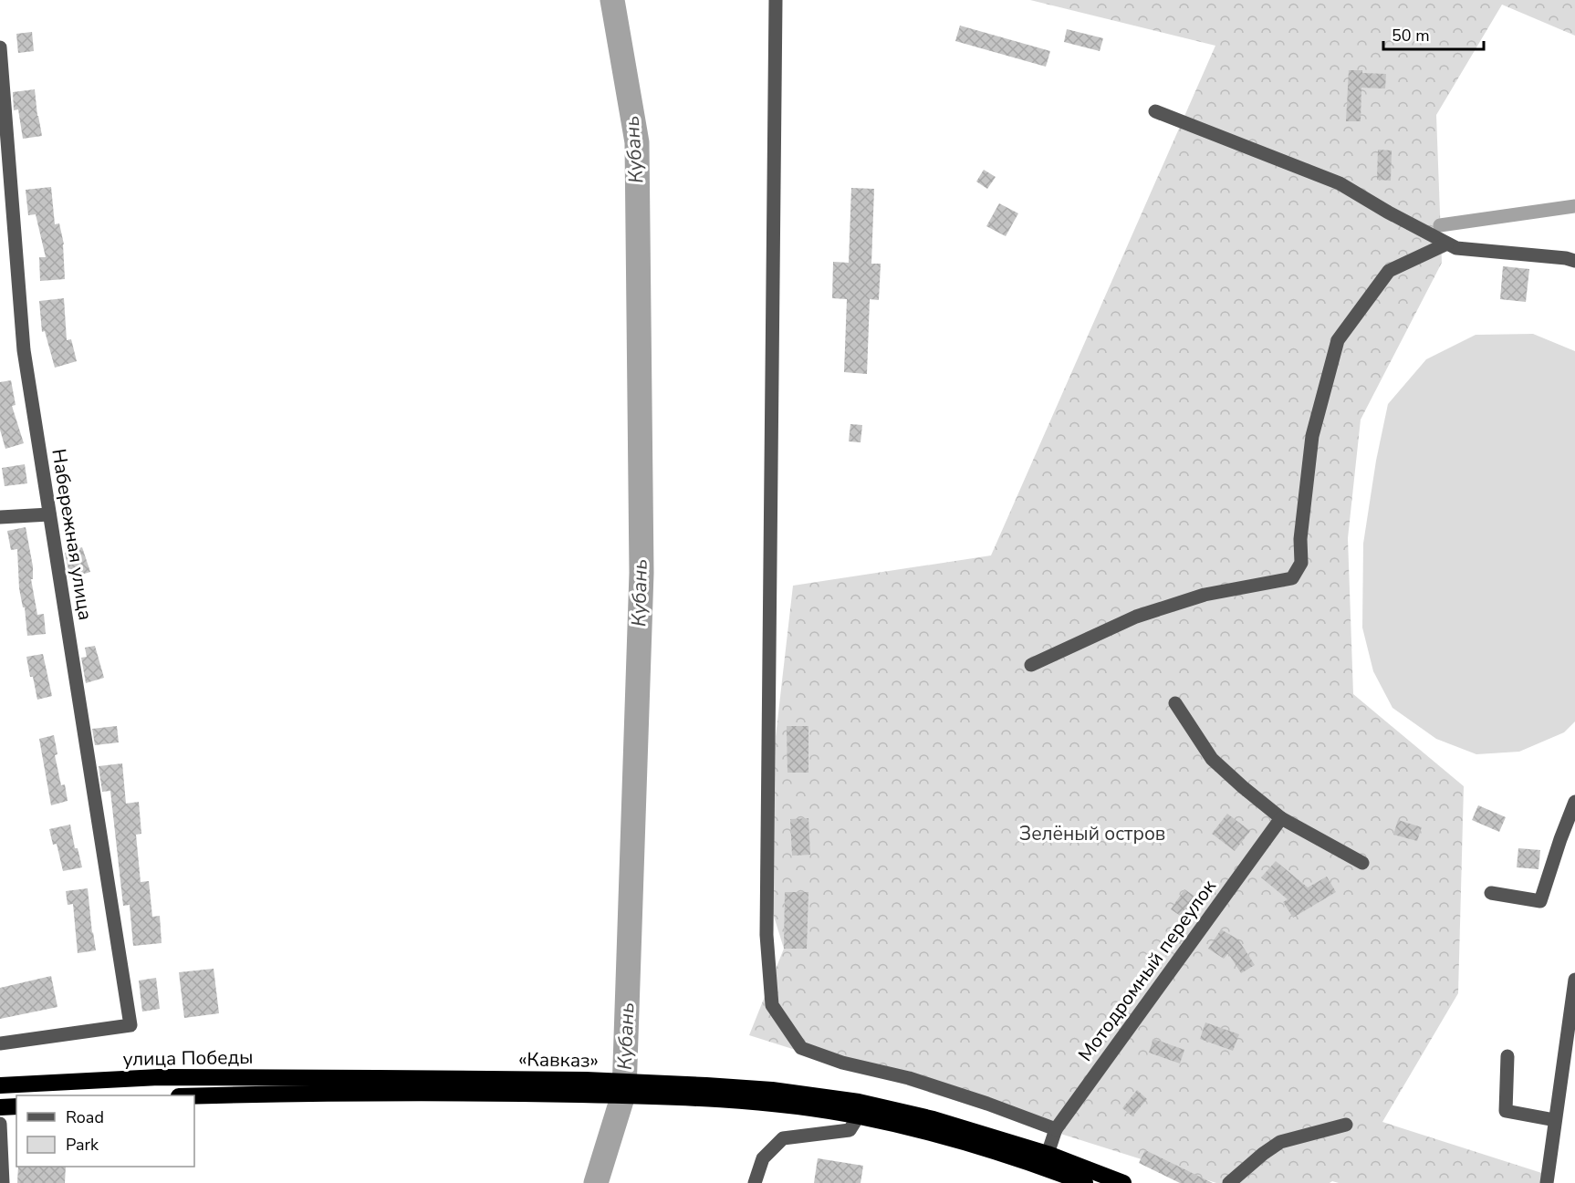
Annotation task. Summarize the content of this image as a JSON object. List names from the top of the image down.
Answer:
{
  "streets": {
    "highway": ["улица Победы", "«Кавказ»"],
    "street": ["Набережная улица", "Мотодромный переулок"]
  },
  "crossings": [
    ["улица Победы", "«Кавказ»"]
  ],
  "water": ["Кубань"],
  "parks": ["Зелёный остров"],
  "legend": ["Road", "Park"],
  "scale_bar": "50 m"
}
